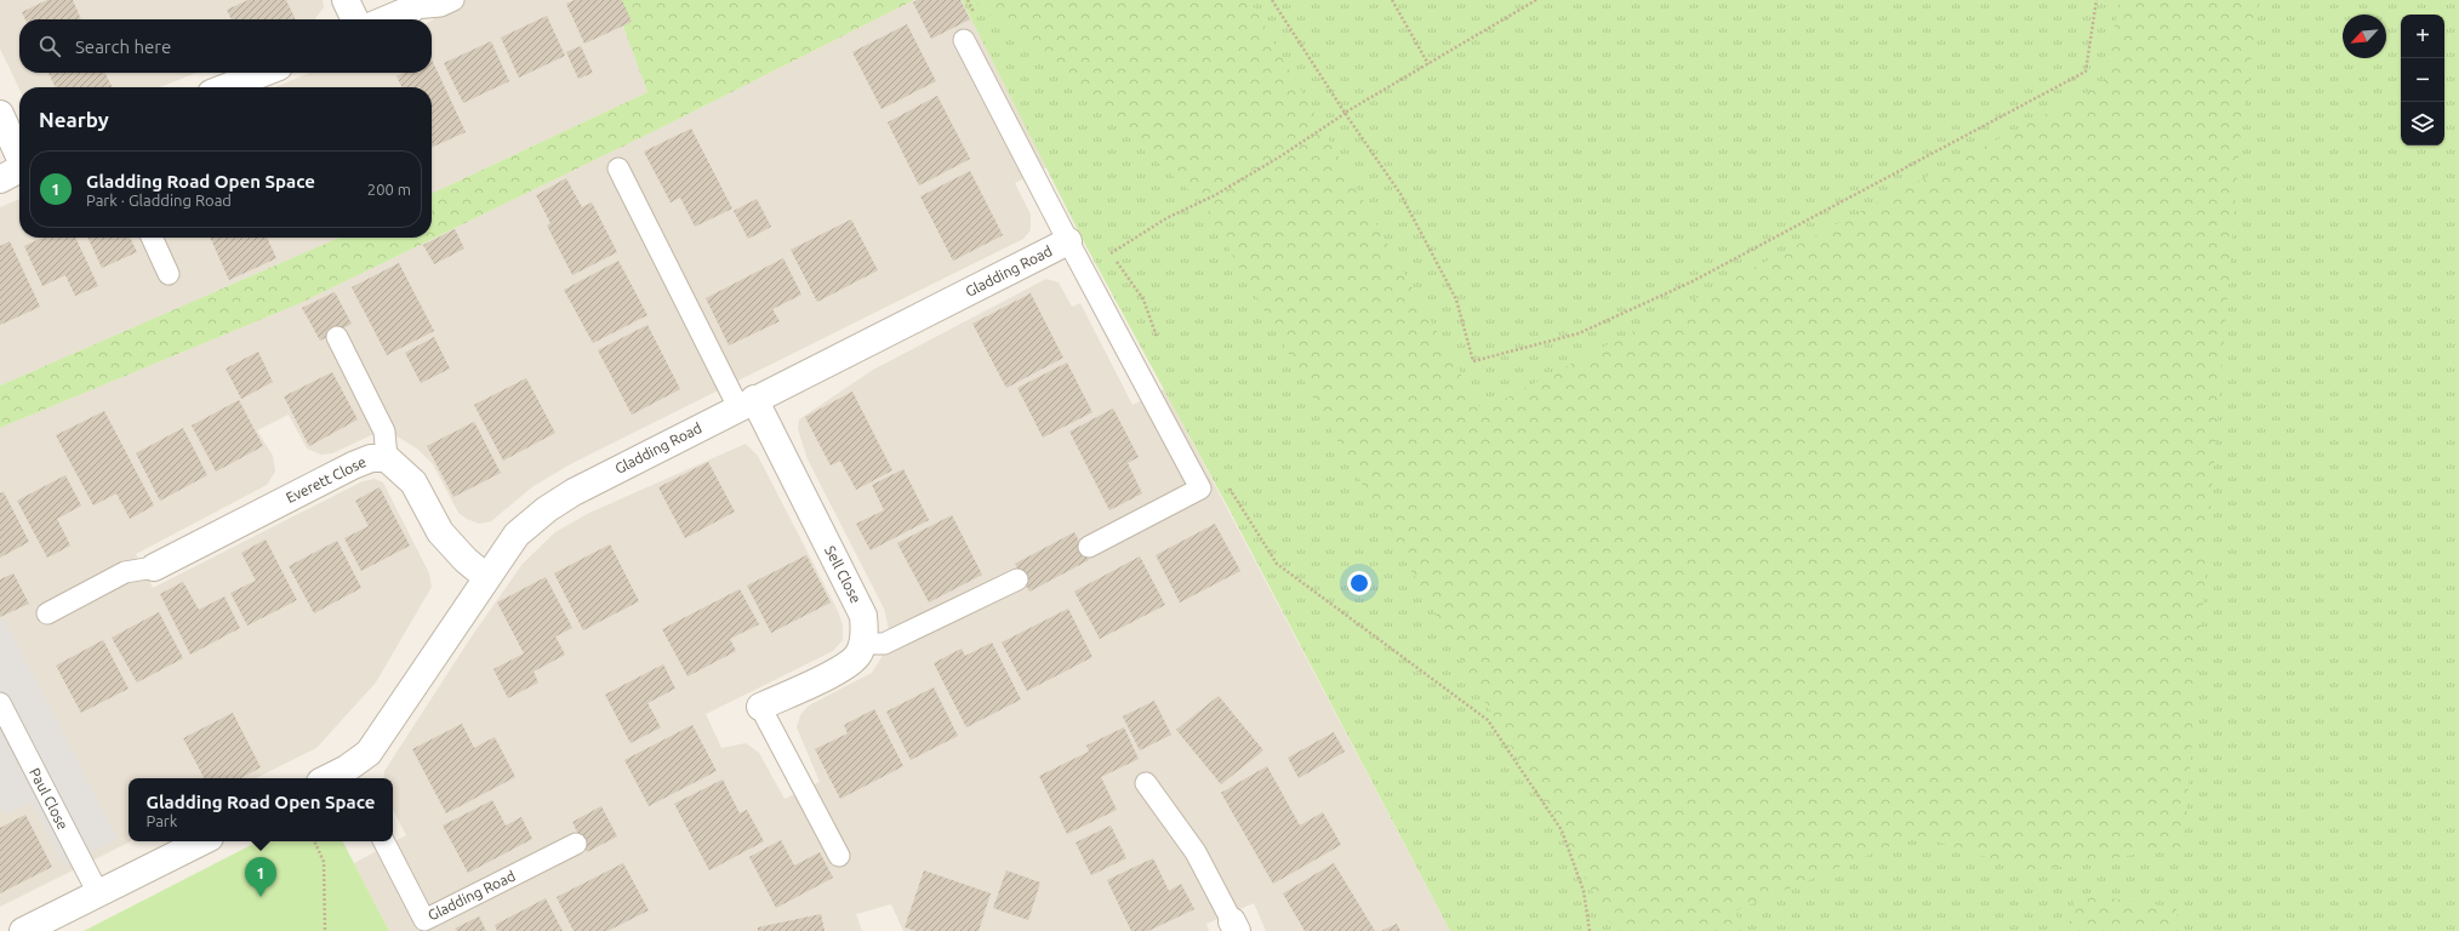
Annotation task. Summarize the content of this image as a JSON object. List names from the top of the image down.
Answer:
{
  "streets": {
    "street": ["Gladding Road", "Everett Close", "Sell Close"],
    "lane": ["Paul Close"]
  },
  "crossings": [
    ["Gladding Road", "Everett Close"],
    ["Gladding Road", "Sell Close"]
  ],
  "north": "bottom left",
  "page": {
    "map_buttons": ["+", "−"],
    "search": "Search here",
    "heading": "Nearby",
    "list": [
      {
        "mark": "1",
        "name": "Gladding Road Open Space",
        "note": "Park · Gladding Road",
        "value": "200 m"
      }
    ],
    "popup": ["Gladding Road Open Space", "Park"],
    "pins": "1"
  }
}
